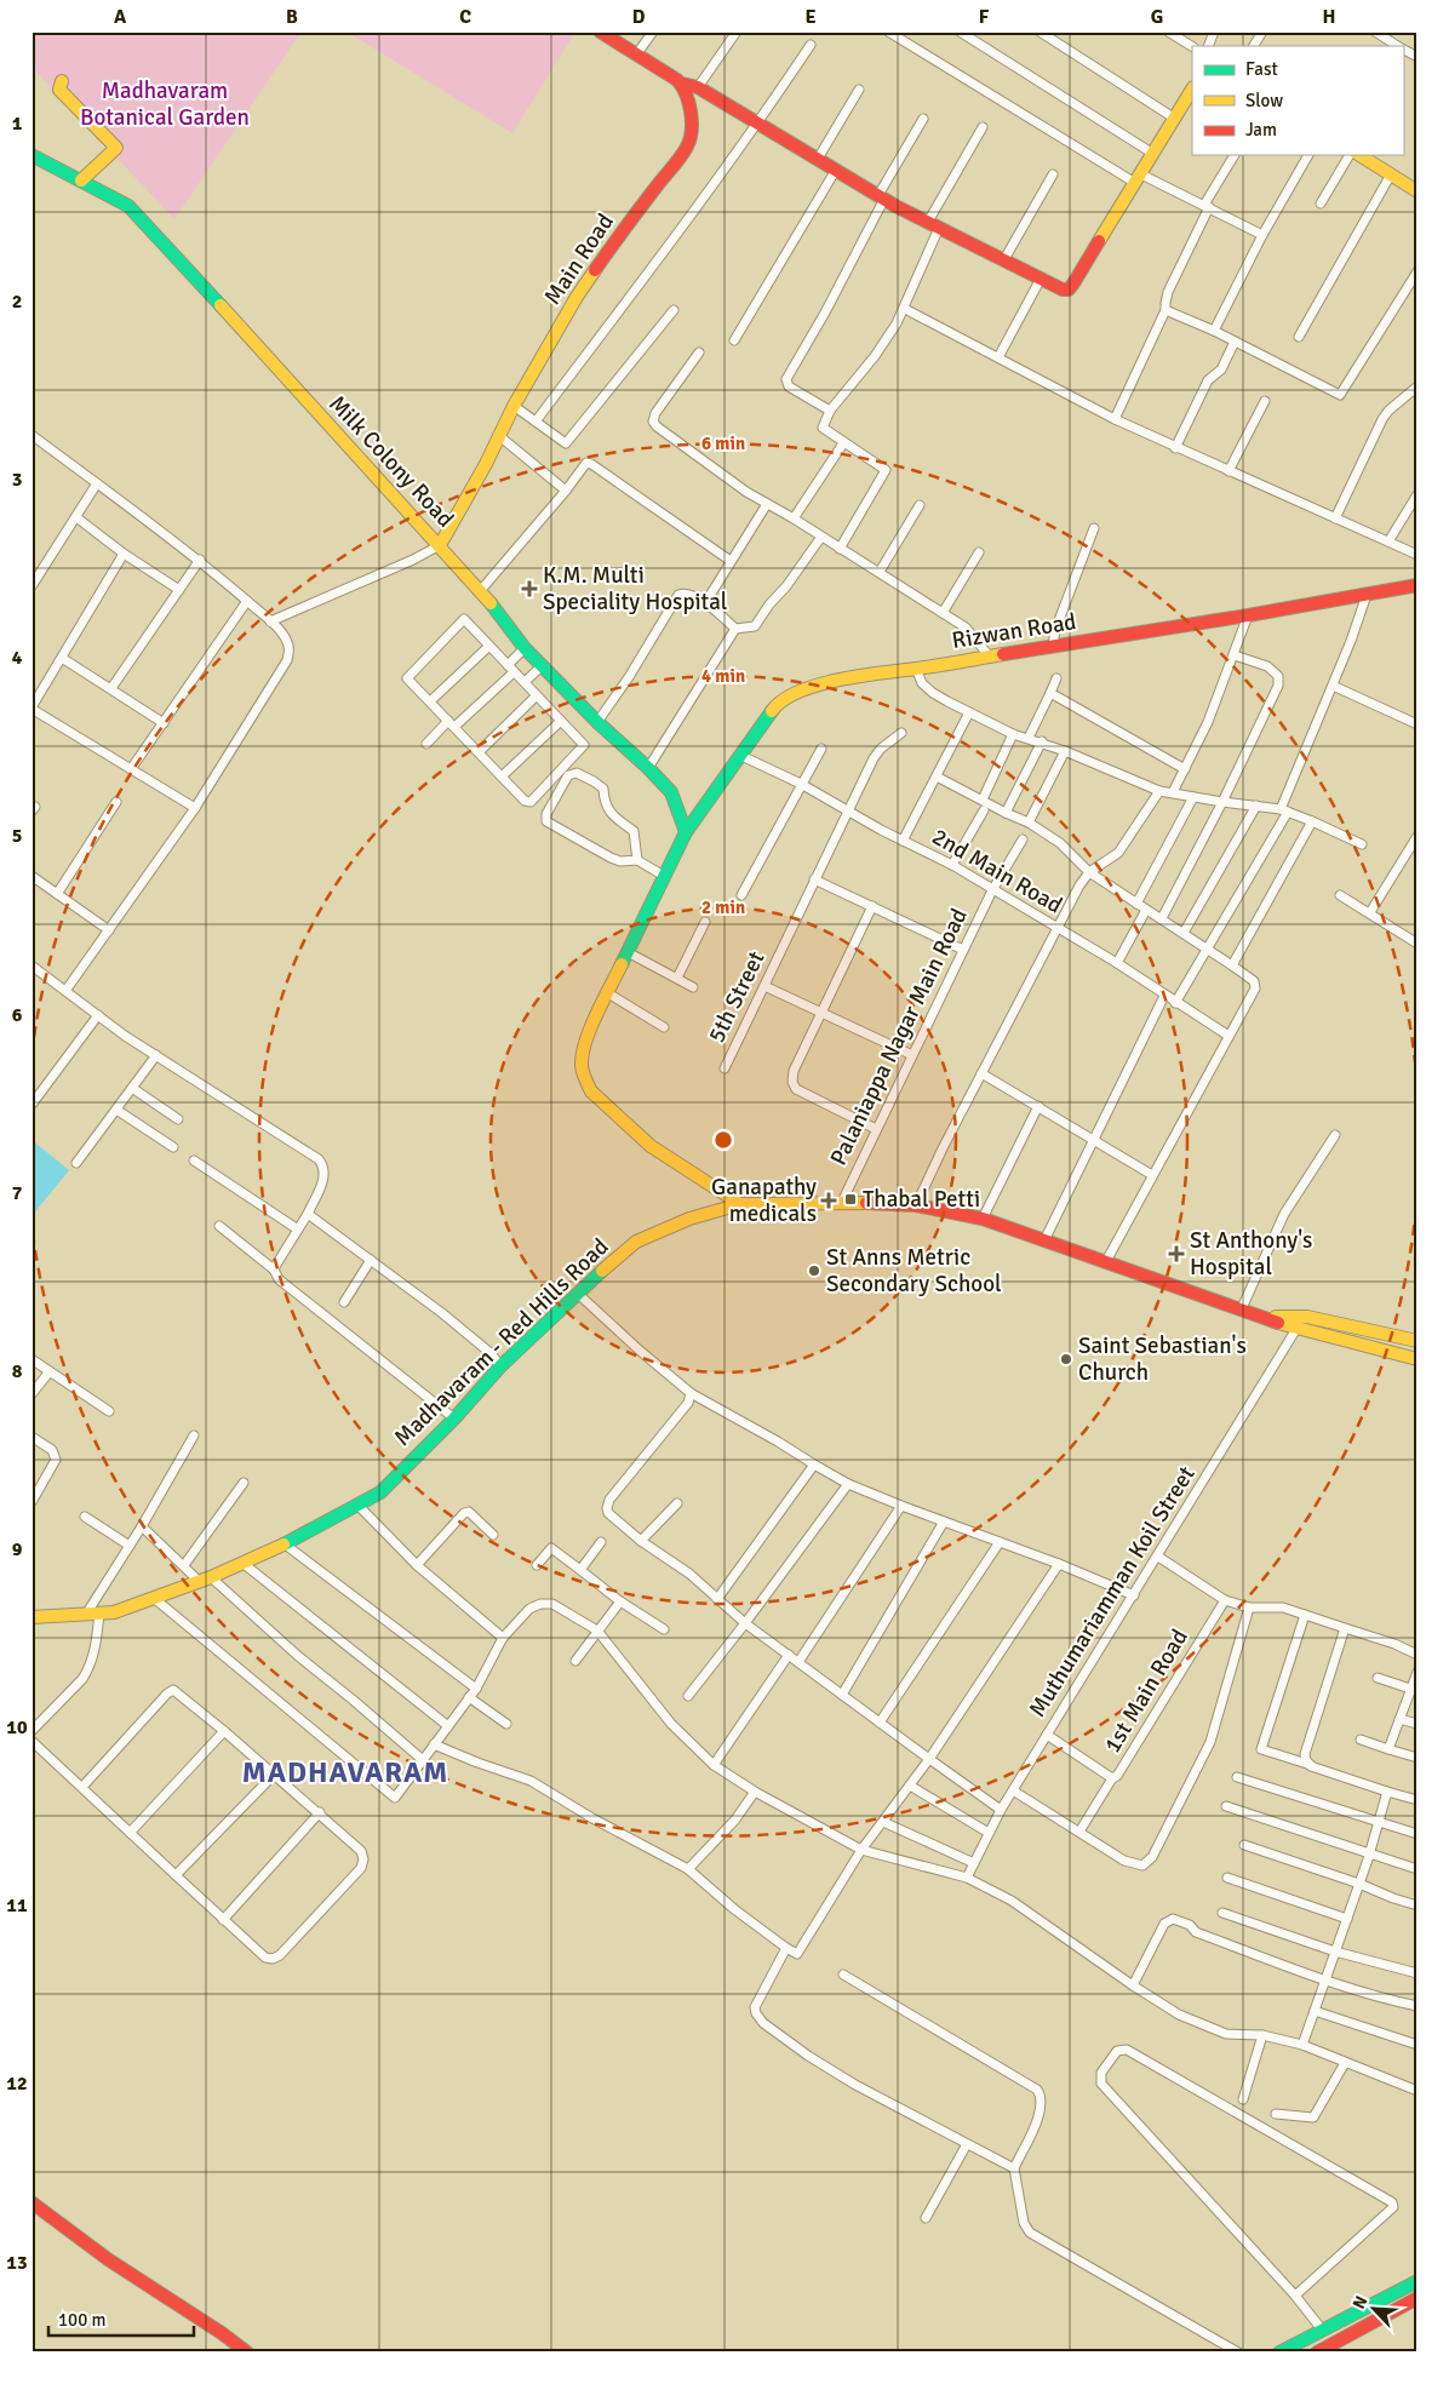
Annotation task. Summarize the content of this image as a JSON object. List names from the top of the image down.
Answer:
{
  "streets": {
    "main road": [
      "Main Road",
      "Milk Colony Road",
      "Rizwan Road",
      "Madhavaram - Red Hills Road"
    ],
    "street": [
      "2nd Main Road",
      "5th Street",
      "Palaniappa Nagar Main Road",
      "Muthumariamman Koil Street",
      "1st Main Road"
    ]
  },
  "crossings": [
    ["Main Road", "Milk Colony Road"],
    ["Milk Colony Road", "Rizwan Road"],
    ["Rizwan Road", "2nd Main Road"],
    ["Rizwan Road", "Madhavaram - Red Hills Road"],
    ["2nd Main Road", "5th Street"],
    ["2nd Main Road", "Palaniappa Nagar Main Road"],
    ["Palaniappa Nagar Main Road", "Madhavaram - Red Hills Road"],
    ["Madhavaram - Red Hills Road", "Muthumariamman Koil Street"],
    ["Muthumariamman Koil Street", "1st Main Road"]
  ],
  "districts": ["MADHAVARAM"],
  "parks": ["Madhavaram Botanical Garden"],
  "places": {
    "health": ["K.M. Multi Speciality Hospital", "Ganapathy medicals", "St Anthony's Hospital"],
    "transit": ["Thabal Petti"],
    "other": ["St Anns Metric Secondary School", "Saint Sebastian's Church"]
  },
  "legend": ["Fast", "Slow", "Jam"],
  "scale_bar": "100 m",
  "north": "top left",
  "grid": {
    "columns": [
      "A",
      "B",
      "C",
      "D",
      "E",
      "F",
      "G",
      "H"
    ],
    "rows": [
      "1",
      "2",
      "3",
      "4",
      "5",
      "6",
      "7",
      "8",
      "9",
      "10",
      "11",
      "12",
      "13"
    ]
  },
  "rings": ["6 min", "4 min", "2 min"]
}
